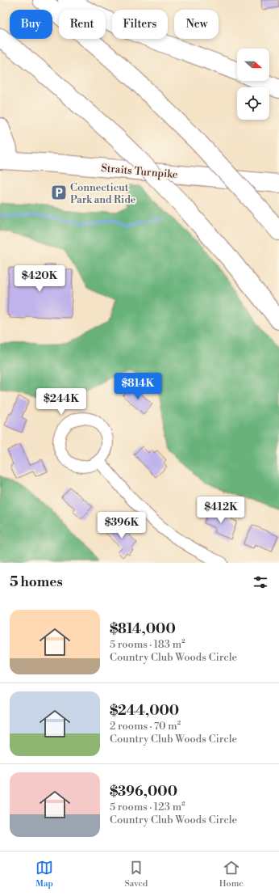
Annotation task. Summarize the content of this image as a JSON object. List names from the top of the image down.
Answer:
{
  "streets": {
    "main road": ["Straits Turnpike"]
  },
  "places": {
    "parking": ["Connecticut Park and Ride"]
  },
  "north": "right",
  "page": {
    "chip": [
      "Buy",
      "Rent",
      "Filters",
      "New"
    ],
    "price": [
      "$420K",
      "$814K",
      "$244K",
      "$412K",
      "$396K"
    ],
    "heading": "5 homes",
    "list": [
      {
        "name": "$814,000",
        "note": "5 rooms · 183 m² · Country Club Woods Circle"
      },
      {
        "name": "$244,000",
        "note": "2 rooms · 70 m² · Country Club Woods Circle"
      },
      {
        "name": "$396,000",
        "note": "5 rooms · 123 m² · Country Club Woods Circle"
      }
    ],
    "tabs": ["Map", "Saved", "Home"]
  }
}
